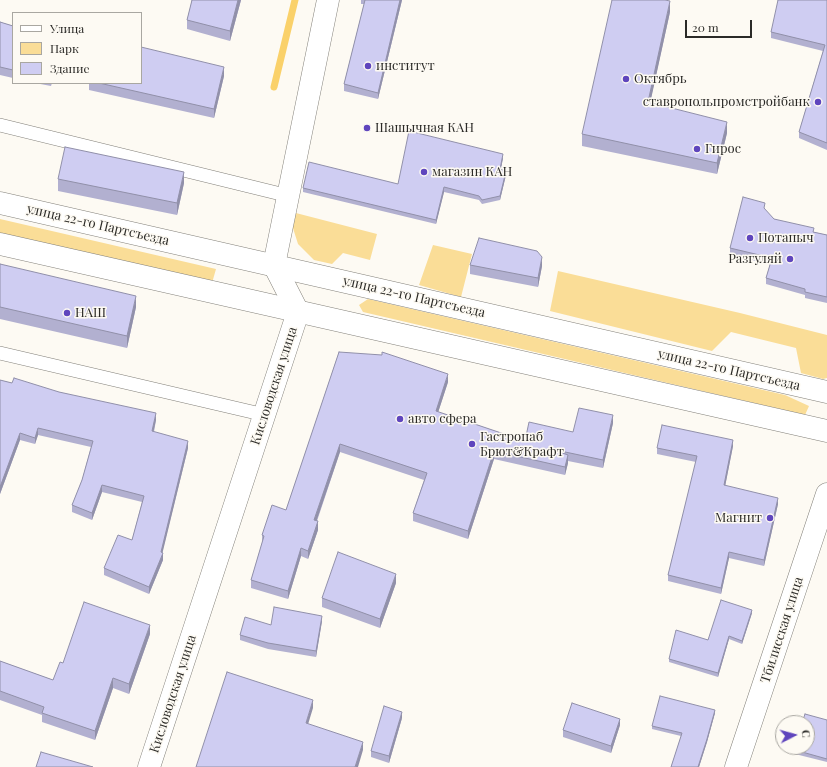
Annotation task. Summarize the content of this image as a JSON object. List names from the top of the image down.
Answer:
{
  "streets": {
    "main road": ["улица 22-го Партсъезда", "Кисловодская улица", "Тбилисская улица"]
  },
  "crossings": [
    ["улица 22-го Партсъезда", "Кисловодская улица"]
  ],
  "places": [
    "институт",
    "Октябрь",
    "ставропольпромстройбанк",
    "Шашычная КАН",
    "Гирос",
    "магазин КАН",
    "Потапыч",
    "Разгуляй",
    "НАШ",
    "авто сфера",
    "Гастропаб Брют&Крафт",
    "Магнит"
  ],
  "legend": ["Улица", "Парк", "Здание"],
  "scale_bar": "20 m",
  "north": "right"
}
